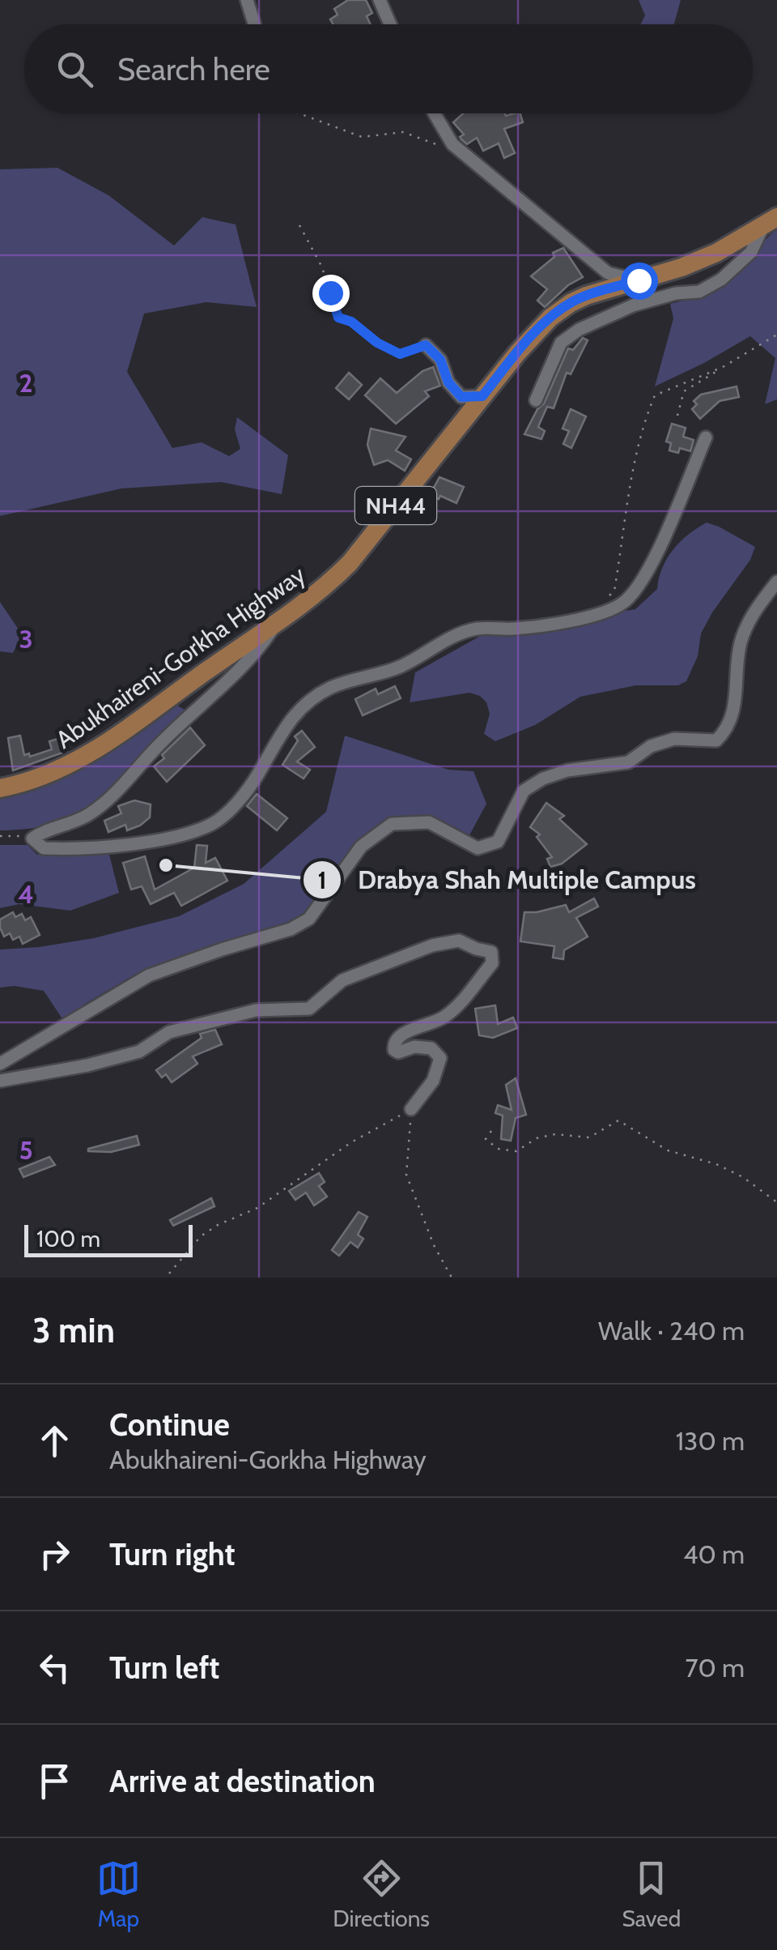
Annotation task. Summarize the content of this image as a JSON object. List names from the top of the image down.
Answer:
{
  "streets": {
    "main road": ["NH44", "Abukhaireni-Gorkha Highway"]
  },
  "places": ["Drabya Shah Multiple Campus"],
  "scale_bar": "100 m",
  "page": {
    "search": "Search here",
    "scale": "100 m",
    "heading": ["3 min", "Walk · 240 m"],
    "list": [
      ["Continue", "Abukhaireni-Gorkha Highway", "130 m"],
      ["Turn right", "40 m"],
      ["Turn left", "70 m"],
      "Arrive at destination"
    ],
    "nav": ["Map", "Directions", "Saved"]
  },
  "grid": {
    "rows": [
      "2",
      "3",
      "4",
      "5"
    ]
  }
}
